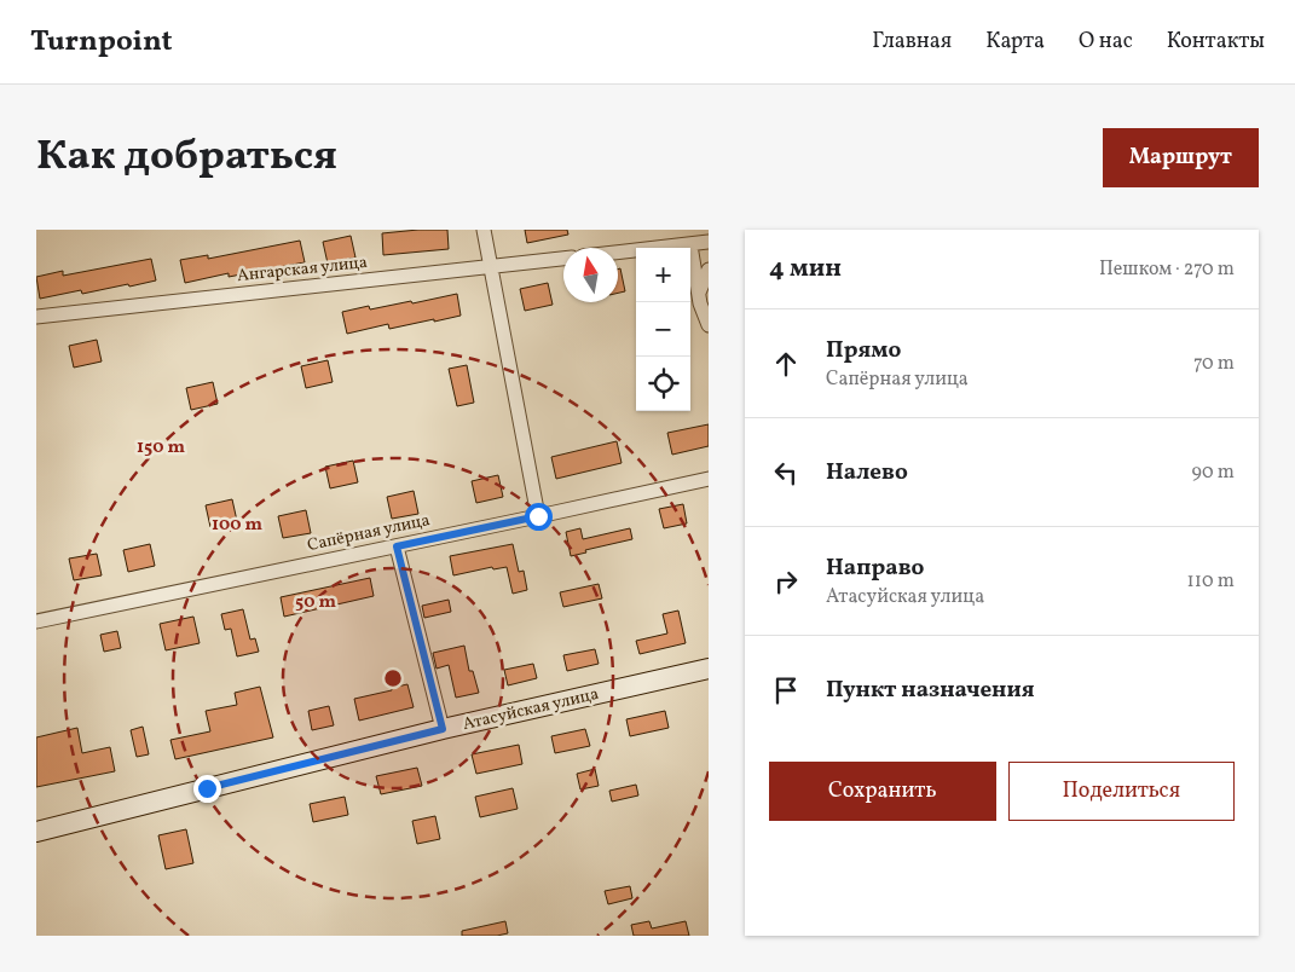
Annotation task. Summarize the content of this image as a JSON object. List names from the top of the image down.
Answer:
{
  "streets": {
    "street": ["Ангарская улица", "Сапёрная улица", "Атасуйская улица"]
  },
  "north": "top",
  "page": {
    "header": "Turnpoint",
    "nav": [
      "Главная",
      "Карта",
      "О нас",
      "Контакты"
    ],
    "title": "Как добраться",
    "buttons": [
      "Маршрут",
      ["Сохранить", "Поделиться"]
    ],
    "heading": ["4 мин", "Пешком · 270 m"],
    "map_buttons": ["+", "−"],
    "list": [
      ["Прямо", "Сапёрная улица", "70 m"],
      ["Налево", "90 m"],
      ["Направо", "Атасуйская улица", "110 m"],
      "Пункт назначения"
    ]
  },
  "rings": ["150 m", "100 m", "50 m"]
}
